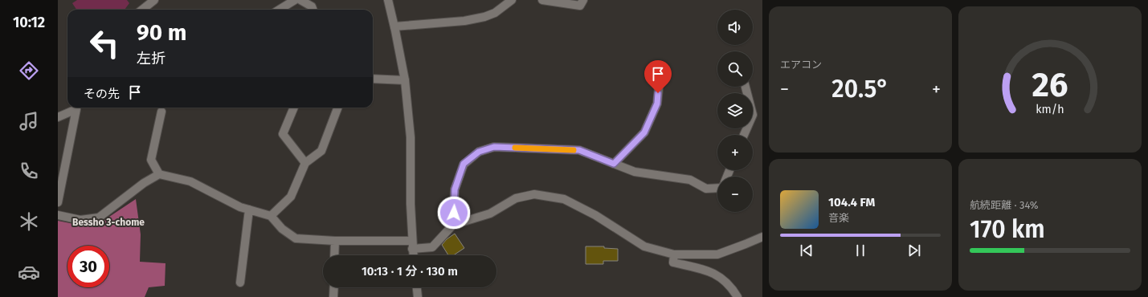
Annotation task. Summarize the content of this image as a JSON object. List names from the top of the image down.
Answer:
{
  "districts": ["Bessho 3-chome"],
  "page": {
    "tabs": "10:12",
    "tile": [
      "エアコン",
      ["航続距離 · 34%", "170 km"]
    ],
    "map_buttons": ["+", "−"],
    "turn": ["90 m", "左折"],
    "heat": ["−", "20.5°", "+"],
    "then": "その先",
    "song": ["104.4 FM", "音楽"],
    "limit": "30",
    "trip": "10:13 · 1 分 · 130 m",
    "gauge": ["26", "km/h"]
  }
}
